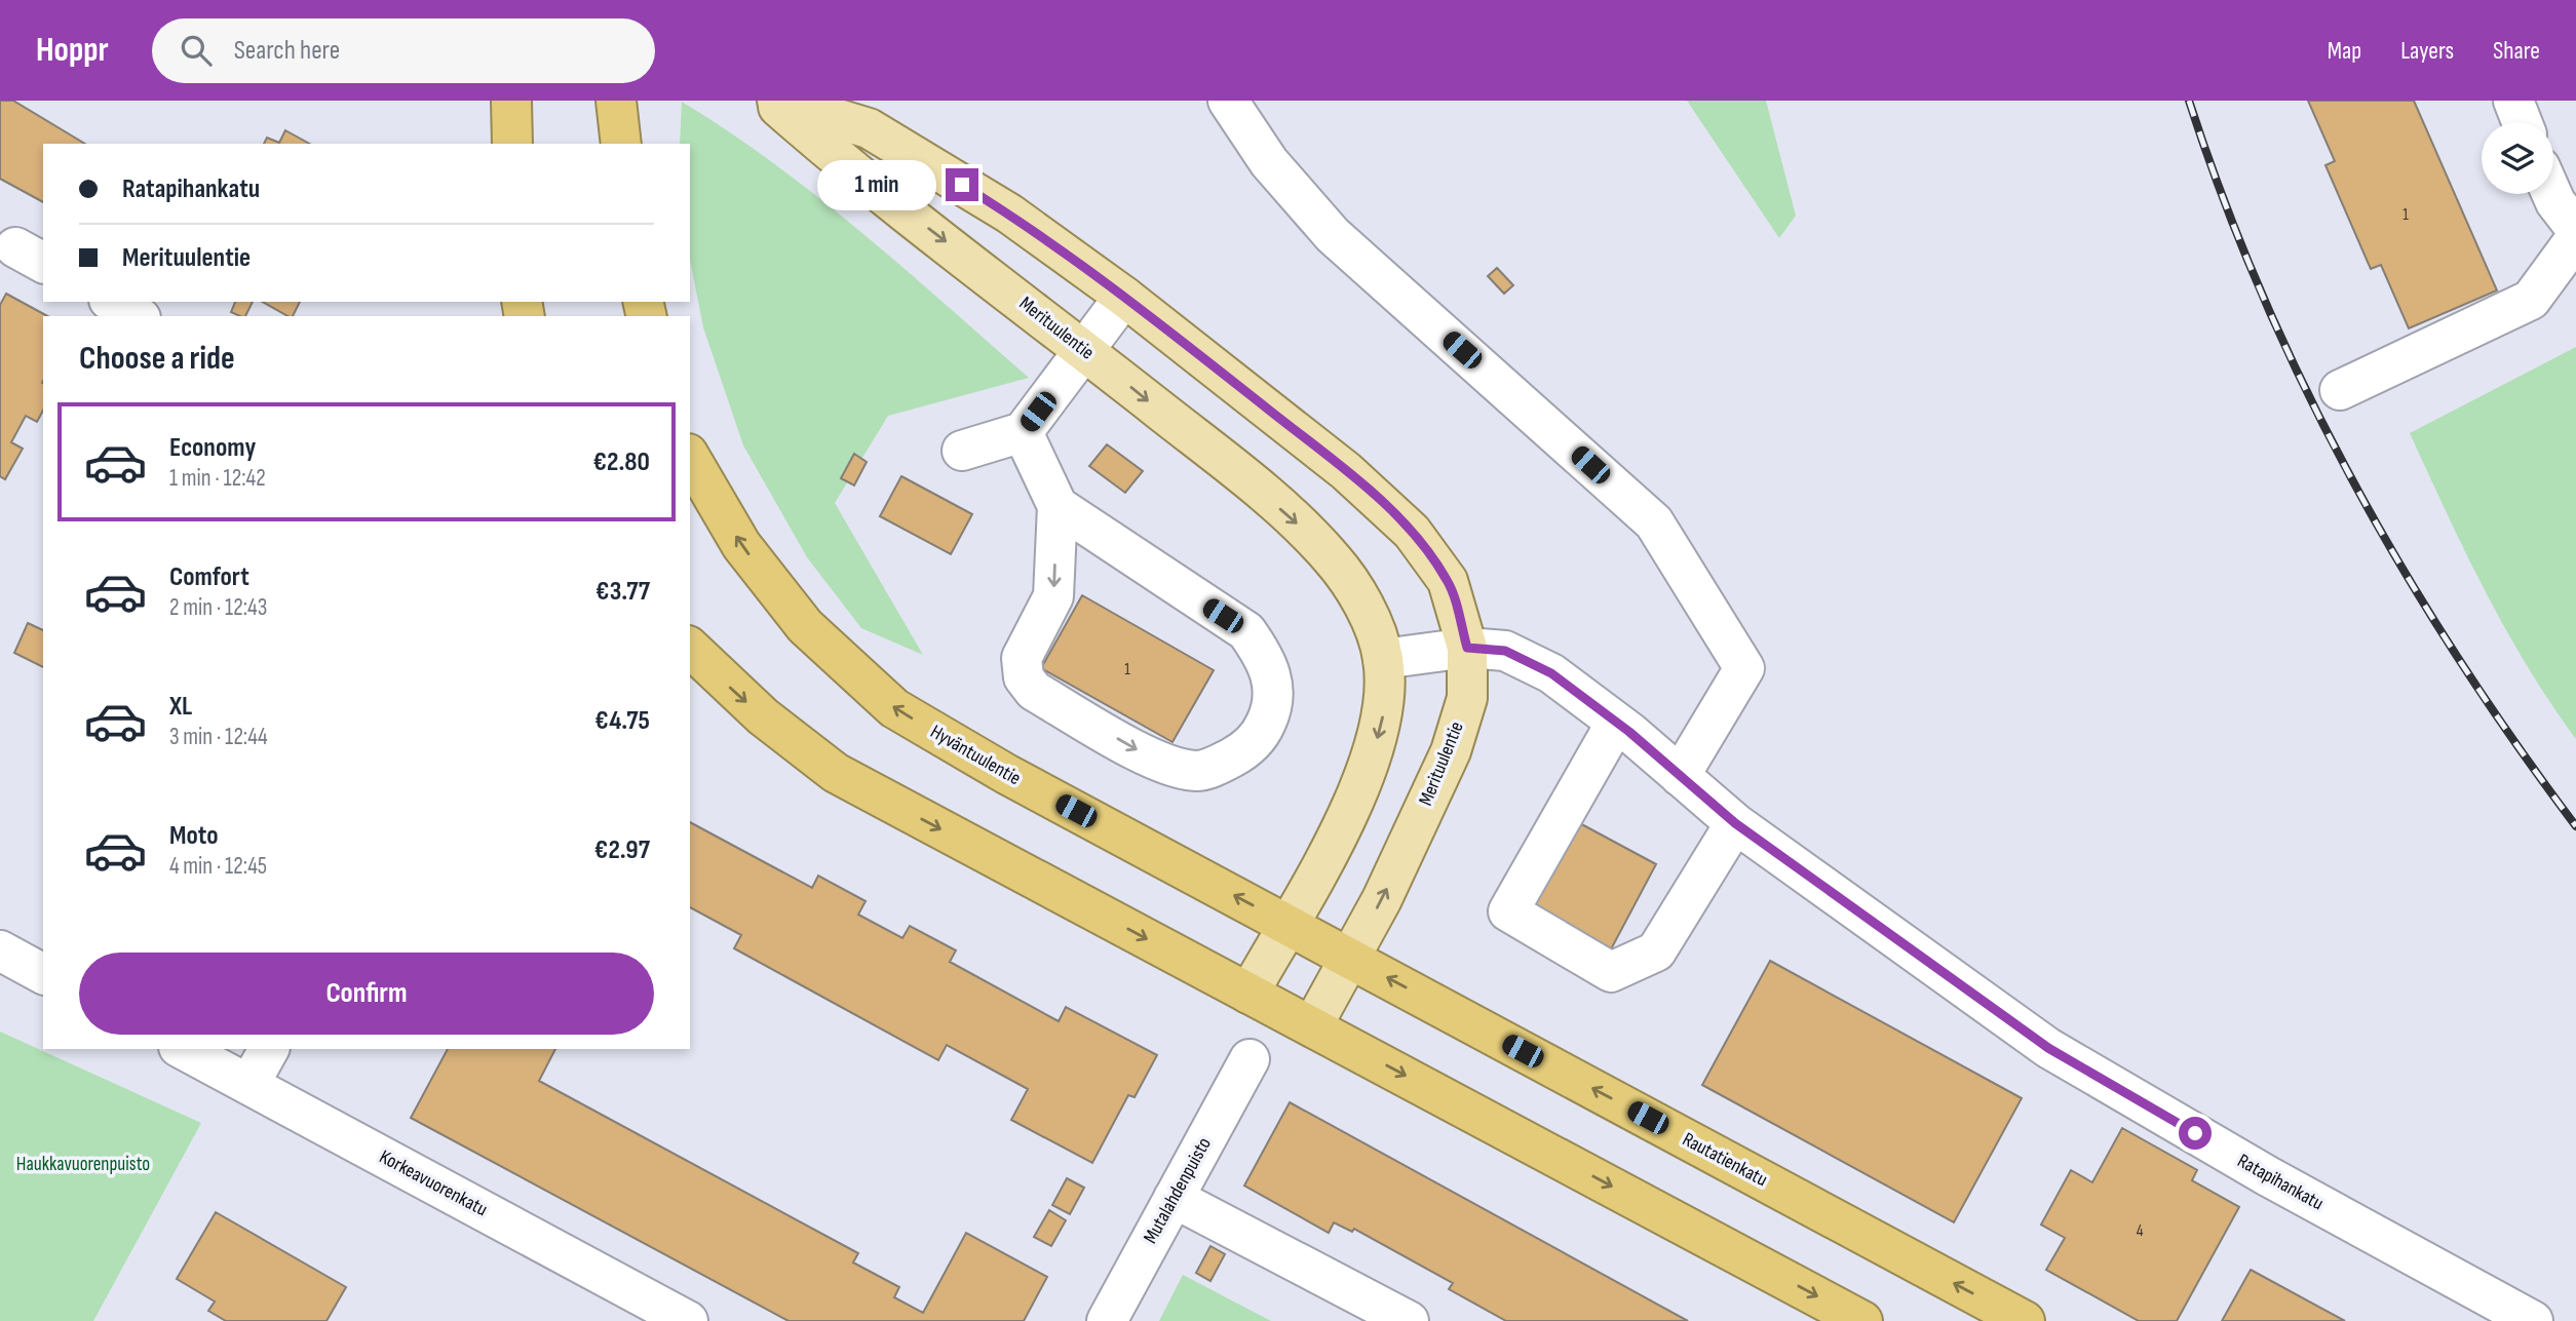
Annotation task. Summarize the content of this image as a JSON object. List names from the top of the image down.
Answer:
{
  "streets": {
    "highway": ["Hyväntuulentie", "Rautatienkatu"],
    "main road": ["Merituulentie"],
    "street": ["Ratapihankatu", "Korkeavuorenkatu", "Mutalahdenpuisto"]
  },
  "crossings": [
    ["Merituulentie", "Hyväntuulentie"],
    ["Merituulentie", "Rautatienkatu"],
    ["Merituulentie", "Ratapihankatu"],
    ["Hyväntuulentie", "Rautatienkatu"]
  ],
  "parks": ["Haukkavuorenpuisto"],
  "house_numbers": ["1", "1", "4"],
  "page": {
    "header": "Hoppr",
    "search": "Search here",
    "nav": ["Map", "Layers", "Share"],
    "banner": ["Ratapihankatu", "Merituulentie"],
    "bubble": "1 min",
    "heading": "Choose a ride",
    "list": [
      {
        "name": "Economy",
        "note": "1 min · 12:42",
        "value": "€2.80"
      },
      {
        "name": "Comfort",
        "note": "2 min · 12:43",
        "value": "€3.77"
      },
      {
        "name": "XL",
        "note": "3 min · 12:44",
        "value": "€4.75"
      },
      {
        "name": "Moto",
        "note": "4 min · 12:45",
        "value": "€2.97"
      }
    ],
    "buttons": "Confirm"
  }
}
